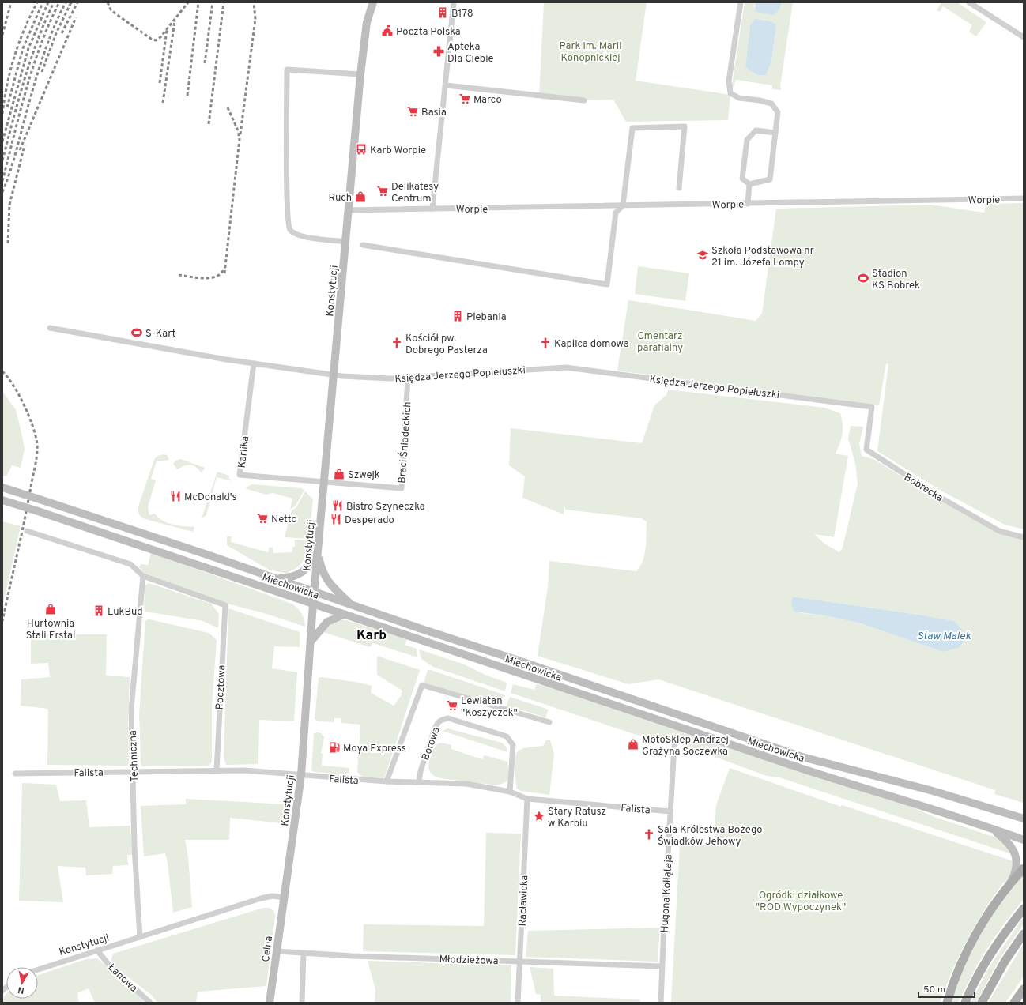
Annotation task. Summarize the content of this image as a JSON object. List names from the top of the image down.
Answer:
{
  "streets": {
    "main road": ["Konstytucji", "Miechowicka", "Celna"],
    "street": [
      "Worpie",
      "Księdza Jerzego Popiełuszki",
      "Braci Śniadeckich",
      "Karlika",
      "Bobrecka",
      "Pocztowa",
      "Borowa",
      "Techniczna",
      "Falista",
      "Hugona Kołłątaja",
      "Racławicka",
      "Młodzieżowa",
      "Łanowa"
    ]
  },
  "crossings": [
    ["Worpie", "Konstytucji"],
    ["Konstytucji", "Księdza Jerzego Popiełuszki"],
    ["Konstytucji", "Braci Śniadeckich"],
    ["Konstytucji", "Karlika"],
    ["Konstytucji", "Miechowicka"],
    ["Konstytucji", "Techniczna"],
    ["Konstytucji", "Falista"],
    ["Konstytucji", "Celna"],
    ["Konstytucji", "Łanowa"],
    ["Księdza Jerzego Popiełuszki", "Braci Śniadeckich"],
    ["Księdza Jerzego Popiełuszki", "Karlika"],
    ["Księdza Jerzego Popiełuszki", "Bobrecka"],
    ["Braci Śniadeckich", "Karlika"],
    ["Pocztowa", "Techniczna"],
    ["Pocztowa", "Falista"],
    ["Borowa", "Falista"],
    ["Techniczna", "Falista"],
    ["Falista", "Hugona Kołłątaja"],
    ["Falista", "Racławicka"],
    ["Hugona Kołłątaja", "Młodzieżowa"],
    ["Racławicka", "Młodzieżowa"],
    ["Celna", "Młodzieżowa"]
  ],
  "districts": ["Karb"],
  "water": ["Staw Malek"],
  "parks": ["Park im. Marii Konopnickiej", "Cmentarz parafialny", "Ogródki działkowe \"ROD Wypoczynek\""],
  "places": {
    "building": ["B178", "Plebania", "LukBud"],
    "public building": ["Poczta Polska"],
    "pharmacy": ["Apteka Dla Ciebie"],
    "supermarket": [
      "Marco",
      "Basia",
      "Delikatesy Centrum",
      "Netto",
      "Lewiatan \"Koszyczek\""
    ],
    "bus stop": ["Karb Worpie"],
    "shop": [
      "Ruch",
      "Szwejk",
      "Hurtownia Stali Erstal",
      "MotoSklep Andrzej Grażyna Soczewka"
    ],
    "school or university": ["Szkoła Podstawowa nr 21 im. Józefa Lompy"],
    "sports": ["Stadion KS Bobrek", "S-Kart"],
    "church": ["Kościół pw. Dobrego Pasterza", "Kaplica domowa", "Sala Królestwa Bożego Świadków Jehowy"],
    "restaurant": ["McDonald's", "Bistro Szyneczka", "Desperado"],
    "fuel station": ["Moya Express"],
    "place": ["Stary Ratusz w Karbiu"]
  },
  "scale_bar": "50 m",
  "north": "bottom"
}
